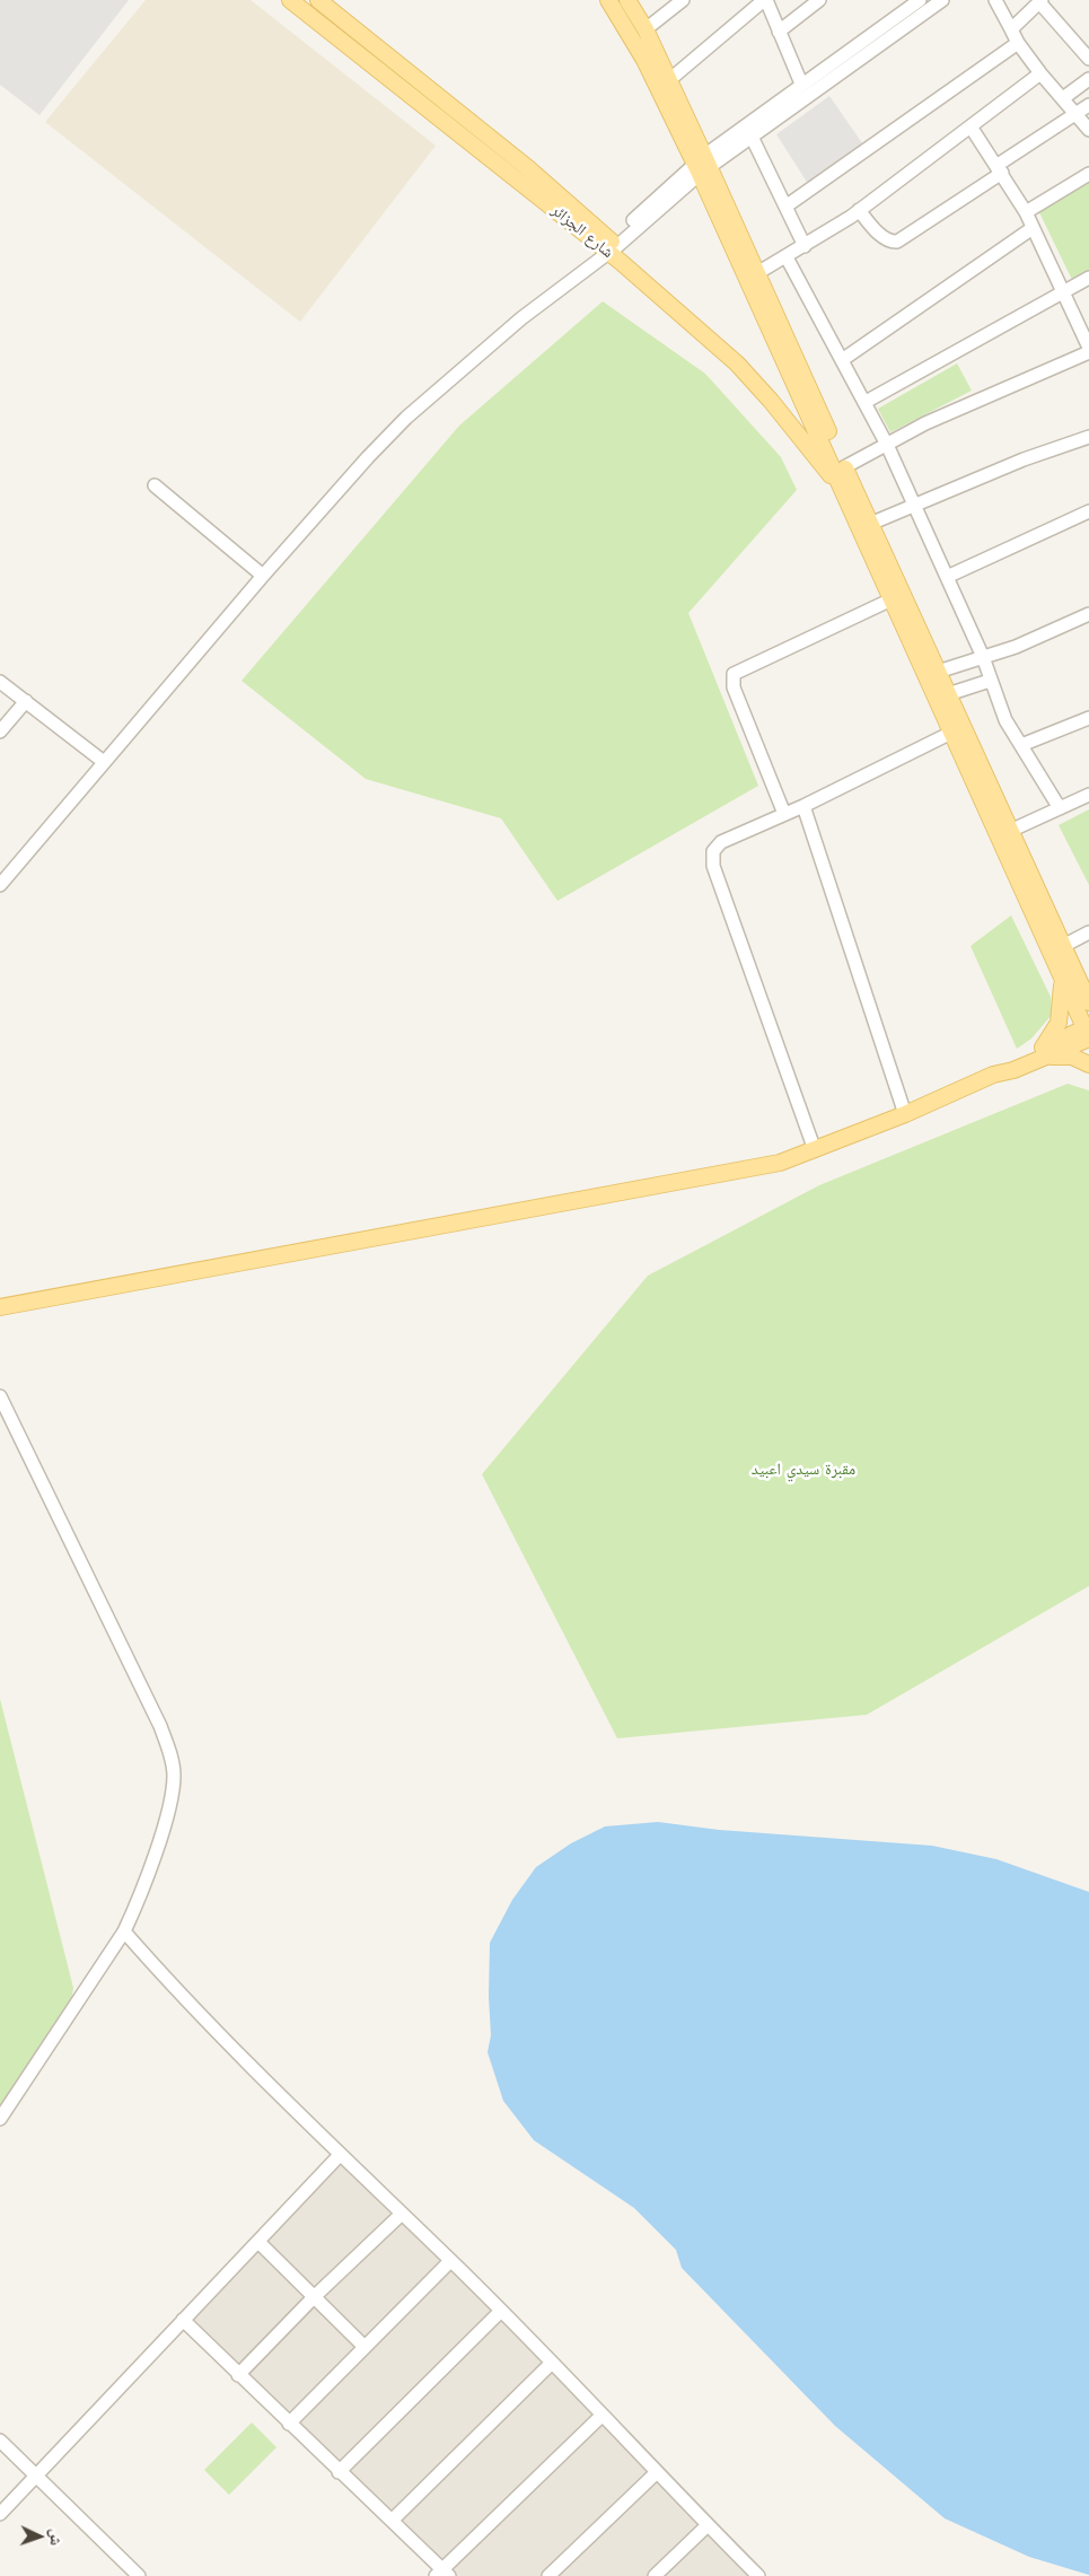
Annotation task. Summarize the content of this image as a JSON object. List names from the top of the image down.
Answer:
{
  "streets": {
    "main road": ["شارع الجزائر"]
  },
  "parks": ["مقبرة سيدي اعبيد"],
  "north": "right"
}
